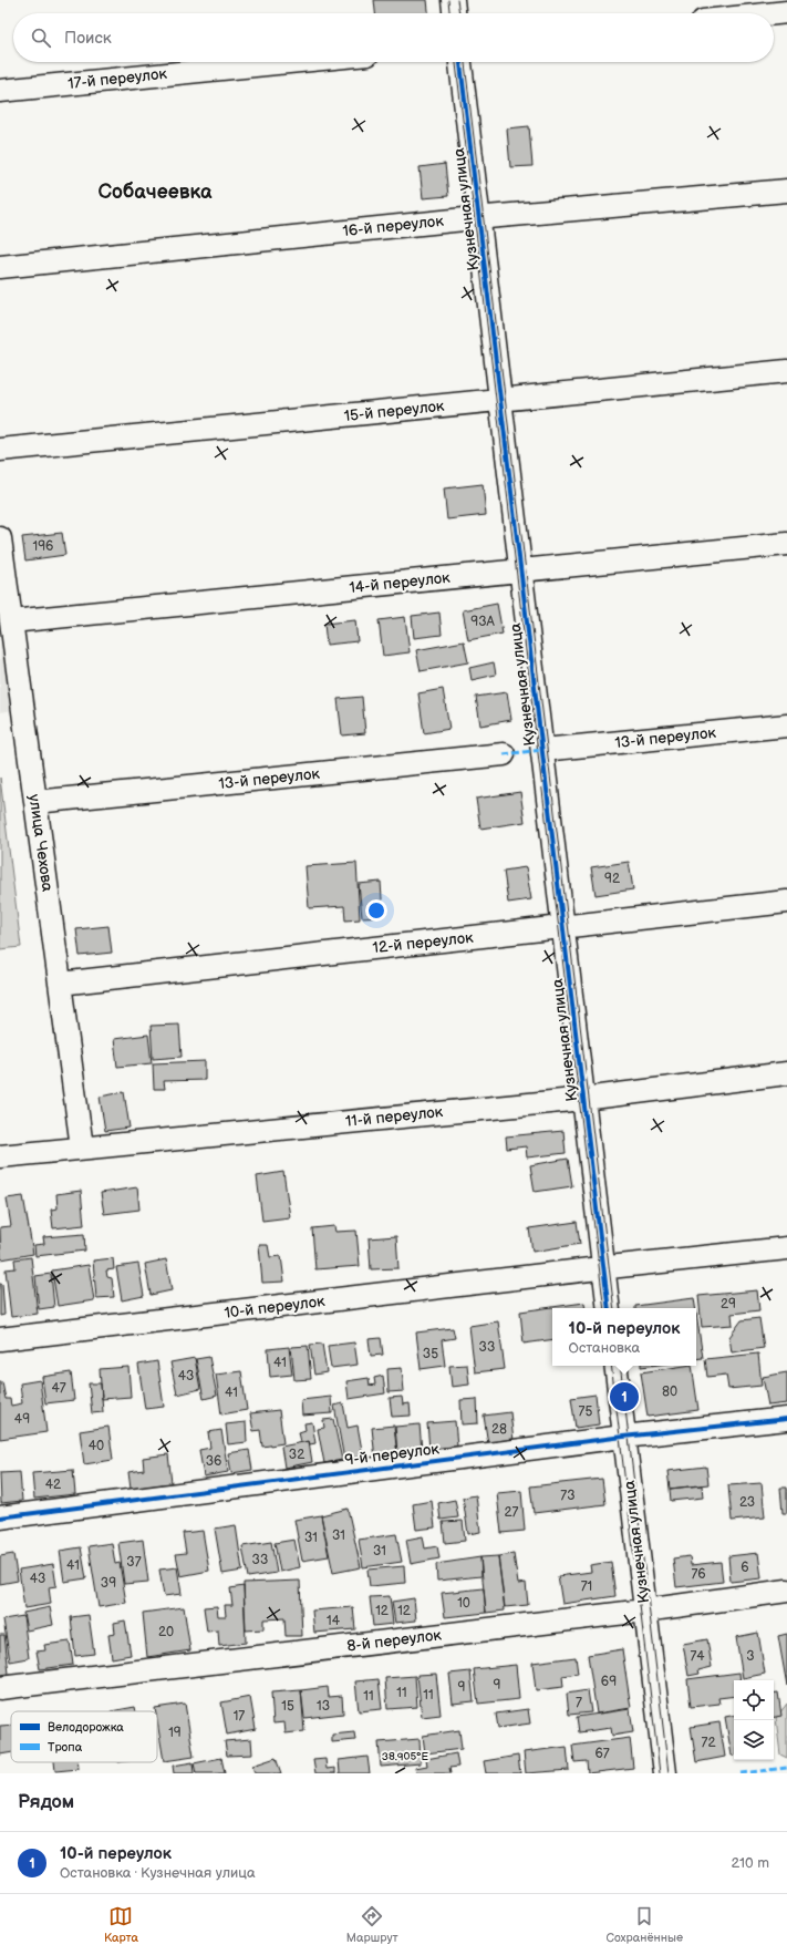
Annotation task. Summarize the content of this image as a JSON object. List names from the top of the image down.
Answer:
{
  "streets": {
    "street": [
      "17-й переулок",
      "Кузнечная улица",
      "16-й переулок",
      "15-й переулок",
      "14-й переулок",
      "13-й переулок",
      "улица Чехова",
      "12-й переулок",
      "11-й переулок",
      "10-й переулок",
      "9-й переулок",
      "8-й переулок"
    ]
  },
  "crossings": [
    ["Кузнечная улица", "16-й переулок"],
    ["Кузнечная улица", "15-й переулок"],
    ["Кузнечная улица", "14-й переулок"],
    ["Кузнечная улица", "13-й переулок"],
    ["Кузнечная улица", "12-й переулок"],
    ["Кузнечная улица", "11-й переулок"],
    ["Кузнечная улица", "10-й переулок"],
    ["Кузнечная улица", "9-й переулок"],
    ["Кузнечная улица", "8-й переулок"],
    ["14-й переулок", "улица Чехова"],
    ["13-й переулок", "улица Чехова"],
    ["улица Чехова", "12-й переулок"],
    ["улица Чехова", "11-й переулок"]
  ],
  "districts": ["Собачеевка"],
  "house_numbers": [
    "196",
    "93А",
    "92",
    "29",
    "33",
    "35",
    "41",
    "43",
    "47",
    "80",
    "41",
    "75",
    "49",
    "28",
    "40",
    "32",
    "36",
    "42",
    "73",
    "23",
    "27",
    "31",
    "31",
    "31",
    "33",
    "37",
    "41",
    "6",
    "76",
    "43",
    "39",
    "71",
    "10",
    "12",
    "12",
    "14",
    "20",
    "74",
    "3",
    "69",
    "9",
    "9",
    "11",
    "11",
    "11",
    "7",
    "15",
    "13",
    "17",
    "19",
    "72",
    "67"
  ],
  "legend": ["Велодорожка", "Тропа"],
  "page": {
    "search": "Поиск",
    "popup": ["10-й переулок", "Остановка"],
    "pins": "1",
    "heading": "Рядом",
    "list": [
      {
        "mark": "1",
        "name": "10-й переулок",
        "note": "Остановка · Кузнечная улица",
        "value": "210 m"
      }
    ],
    "nav": ["Карта", "Маршрут", "Сохранённые"]
  },
  "coordinates": ["38.905°E"]
}
